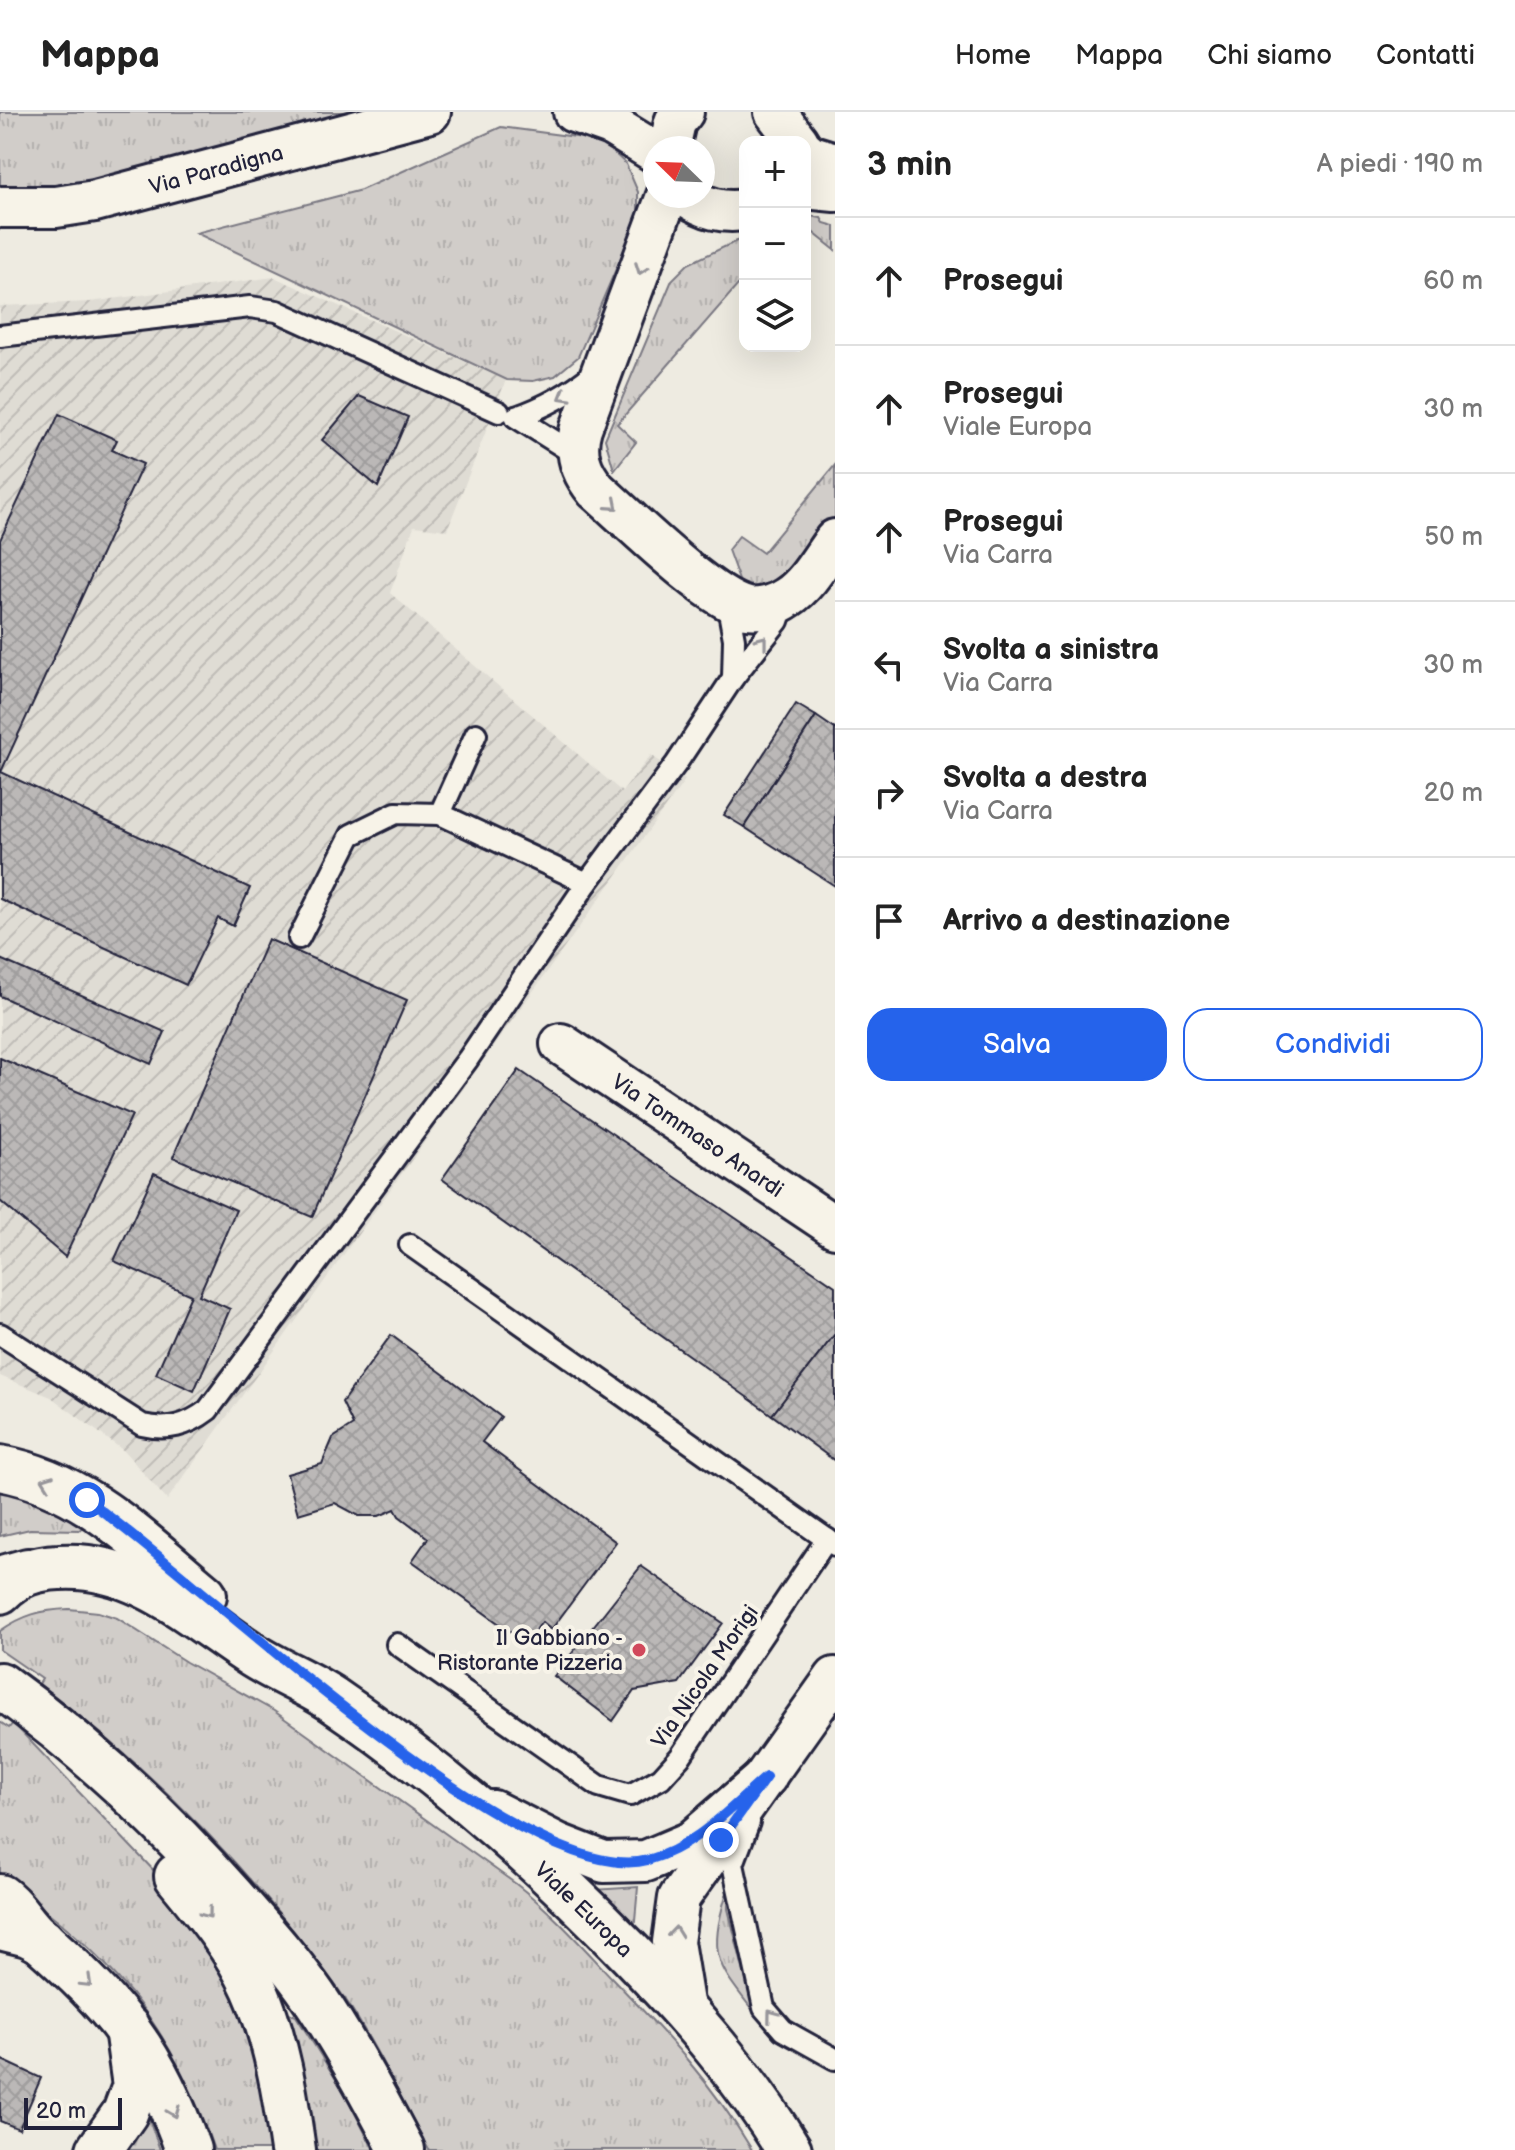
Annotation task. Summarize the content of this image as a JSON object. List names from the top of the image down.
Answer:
{
  "streets": {
    "main road": ["Viale Europa"],
    "street": ["Via Paradigna", "Via Tommaso Anardi"],
    "lane": ["Via Nicola Morigi"]
  },
  "places": ["Il Gabbiano - Ristorante Pizzeria"],
  "scale_bar": "20 m",
  "north": "top left",
  "page": {
    "header": "Mappa",
    "nav": [
      "Home",
      "Mappa",
      "Chi siamo",
      "Contatti"
    ],
    "heading": ["3 min", "A piedi · 190 m"],
    "map_buttons": ["+", "−"],
    "list": [
      ["Prosegui", "60 m"],
      ["Prosegui", "Viale Europa", "30 m"],
      ["Prosegui", "Via Carra", "50 m"],
      ["Svolta a sinistra", "Via Carra", "30 m"],
      ["Svolta a destra", "Via Carra", "20 m"],
      "Arrivo a destinazione"
    ],
    "buttons": ["Salva", "Condividi"],
    "scale": "20 m"
  }
}
